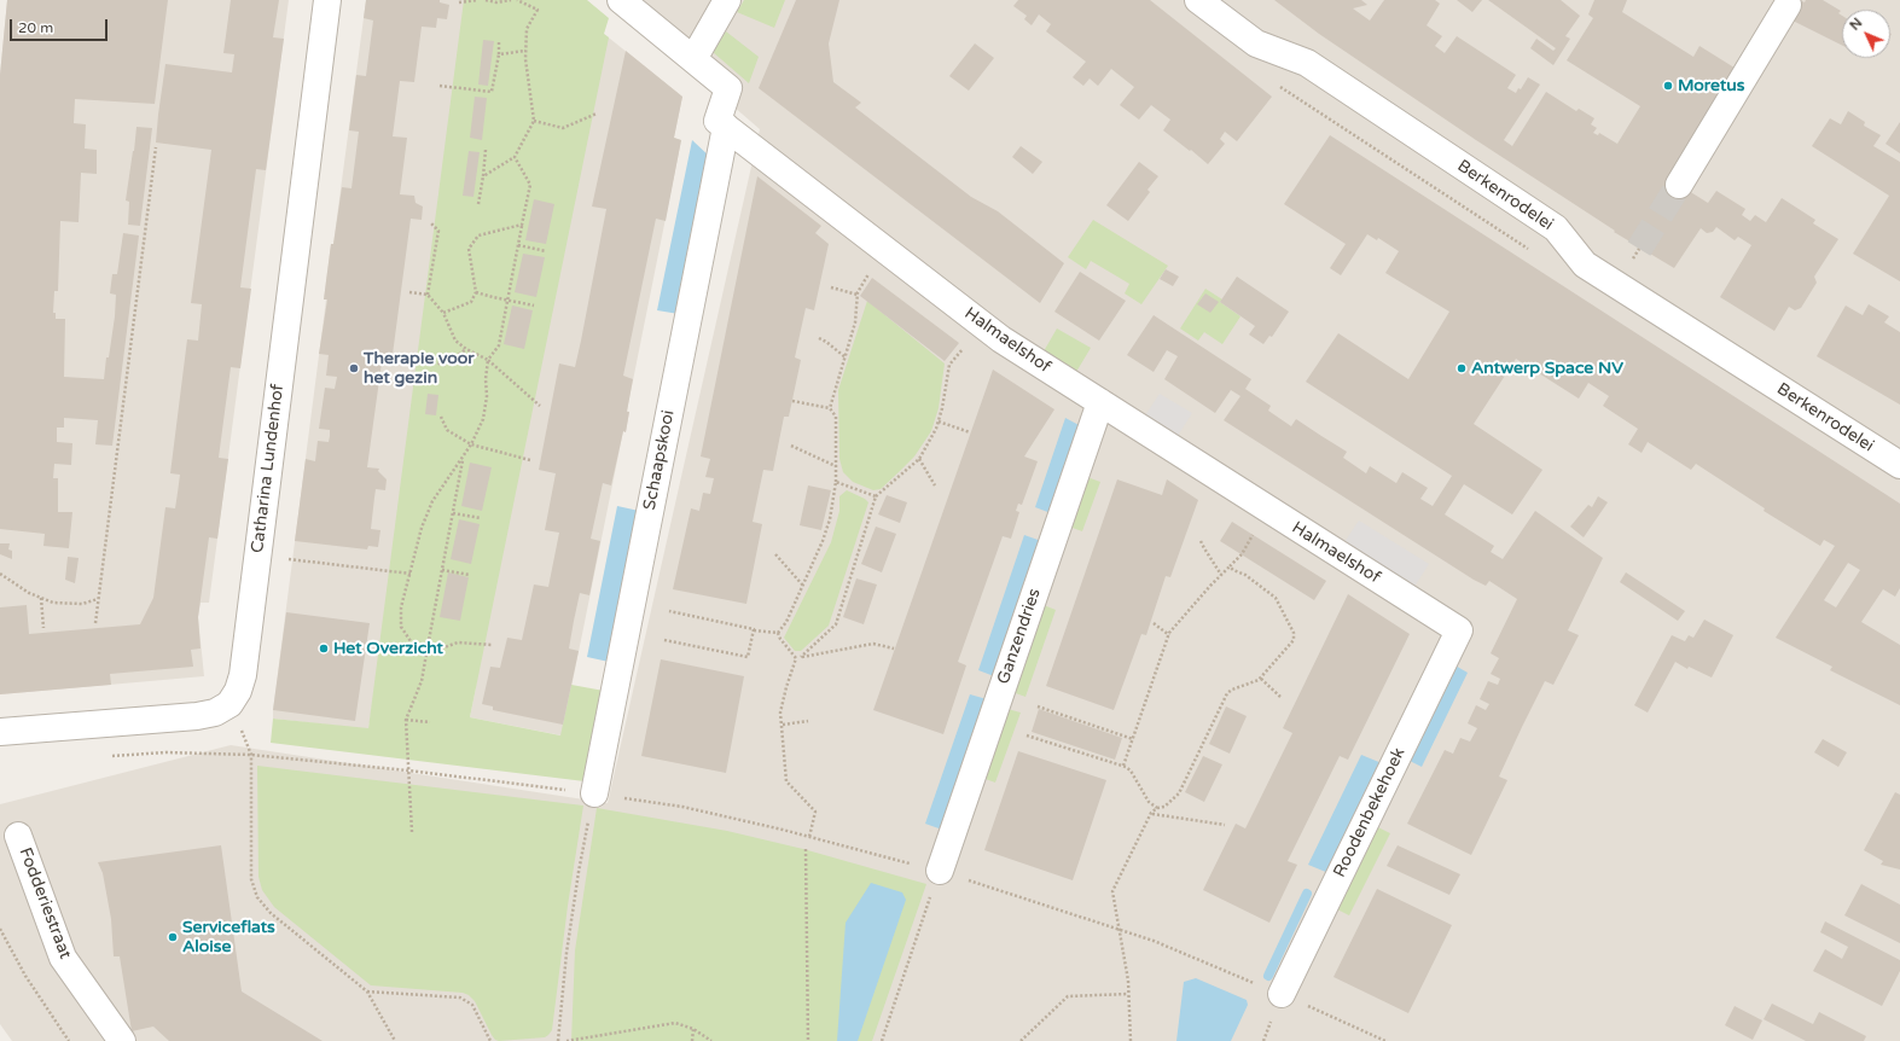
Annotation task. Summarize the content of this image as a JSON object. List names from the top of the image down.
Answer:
{
  "streets": {
    "street": [
      "Berkenrodelei",
      "Halmaelshof",
      "Schaapskooi",
      "Catharina Lundenhof",
      "Ganzendries",
      "Roodenbekehoek",
      "Fodderiestraat"
    ]
  },
  "crossings": [
    ["Halmaelshof", "Schaapskooi"],
    ["Halmaelshof", "Ganzendries"],
    ["Halmaelshof", "Roodenbekehoek"]
  ],
  "places": [
    "Moretus",
    "Therapie voor het gezin",
    "Antwerp Space NV",
    "Het Overzicht",
    "Serviceflats Aloise"
  ],
  "scale_bar": "20 m",
  "north": "top left"
}
